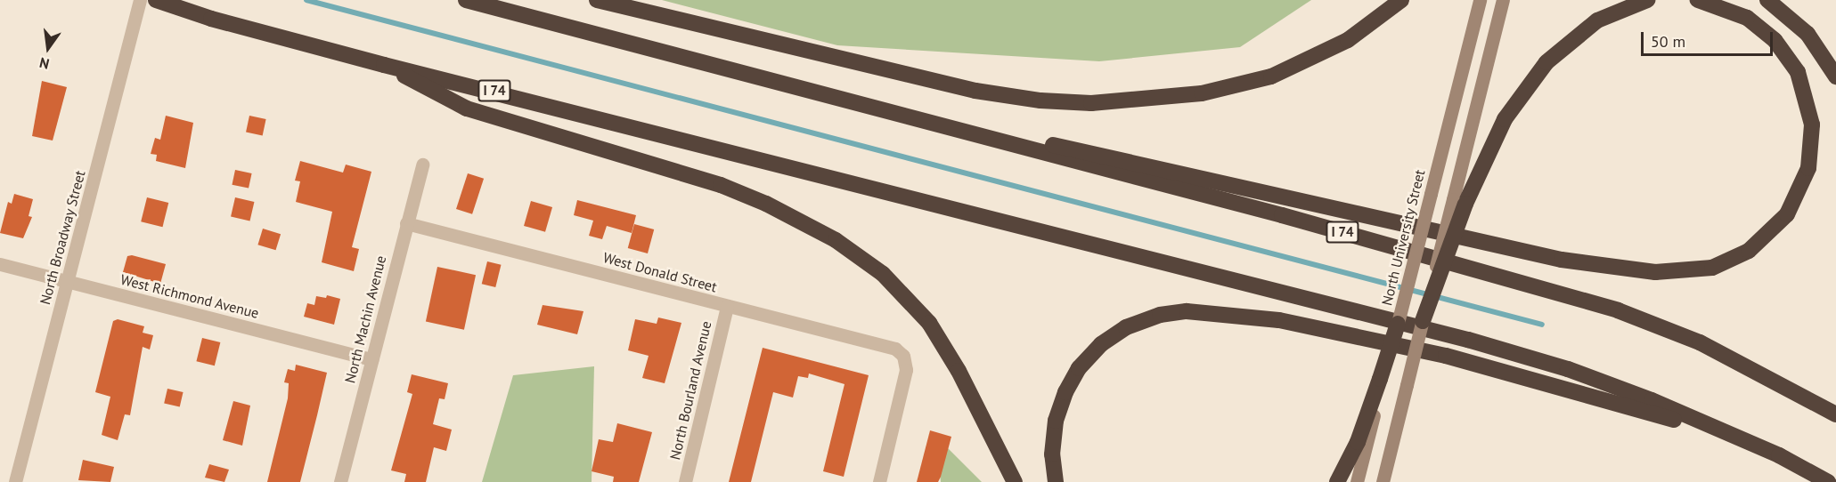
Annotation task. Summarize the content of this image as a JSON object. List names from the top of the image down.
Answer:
{
  "streets": {
    "highway": ["I 74"],
    "main road": ["North University Street"],
    "street": [
      "North Broadway Street",
      "West Donald Street",
      "West Richmond Avenue",
      "North Machin Avenue",
      "North Bourland Avenue"
    ]
  },
  "crossings": [
    ["North Broadway Street", "West Richmond Avenue"],
    ["West Donald Street", "North Machin Avenue"],
    ["West Donald Street", "North Bourland Avenue"],
    ["West Richmond Avenue", "North Machin Avenue"]
  ],
  "scale_bar": "50 m",
  "north": "bottom"
}
